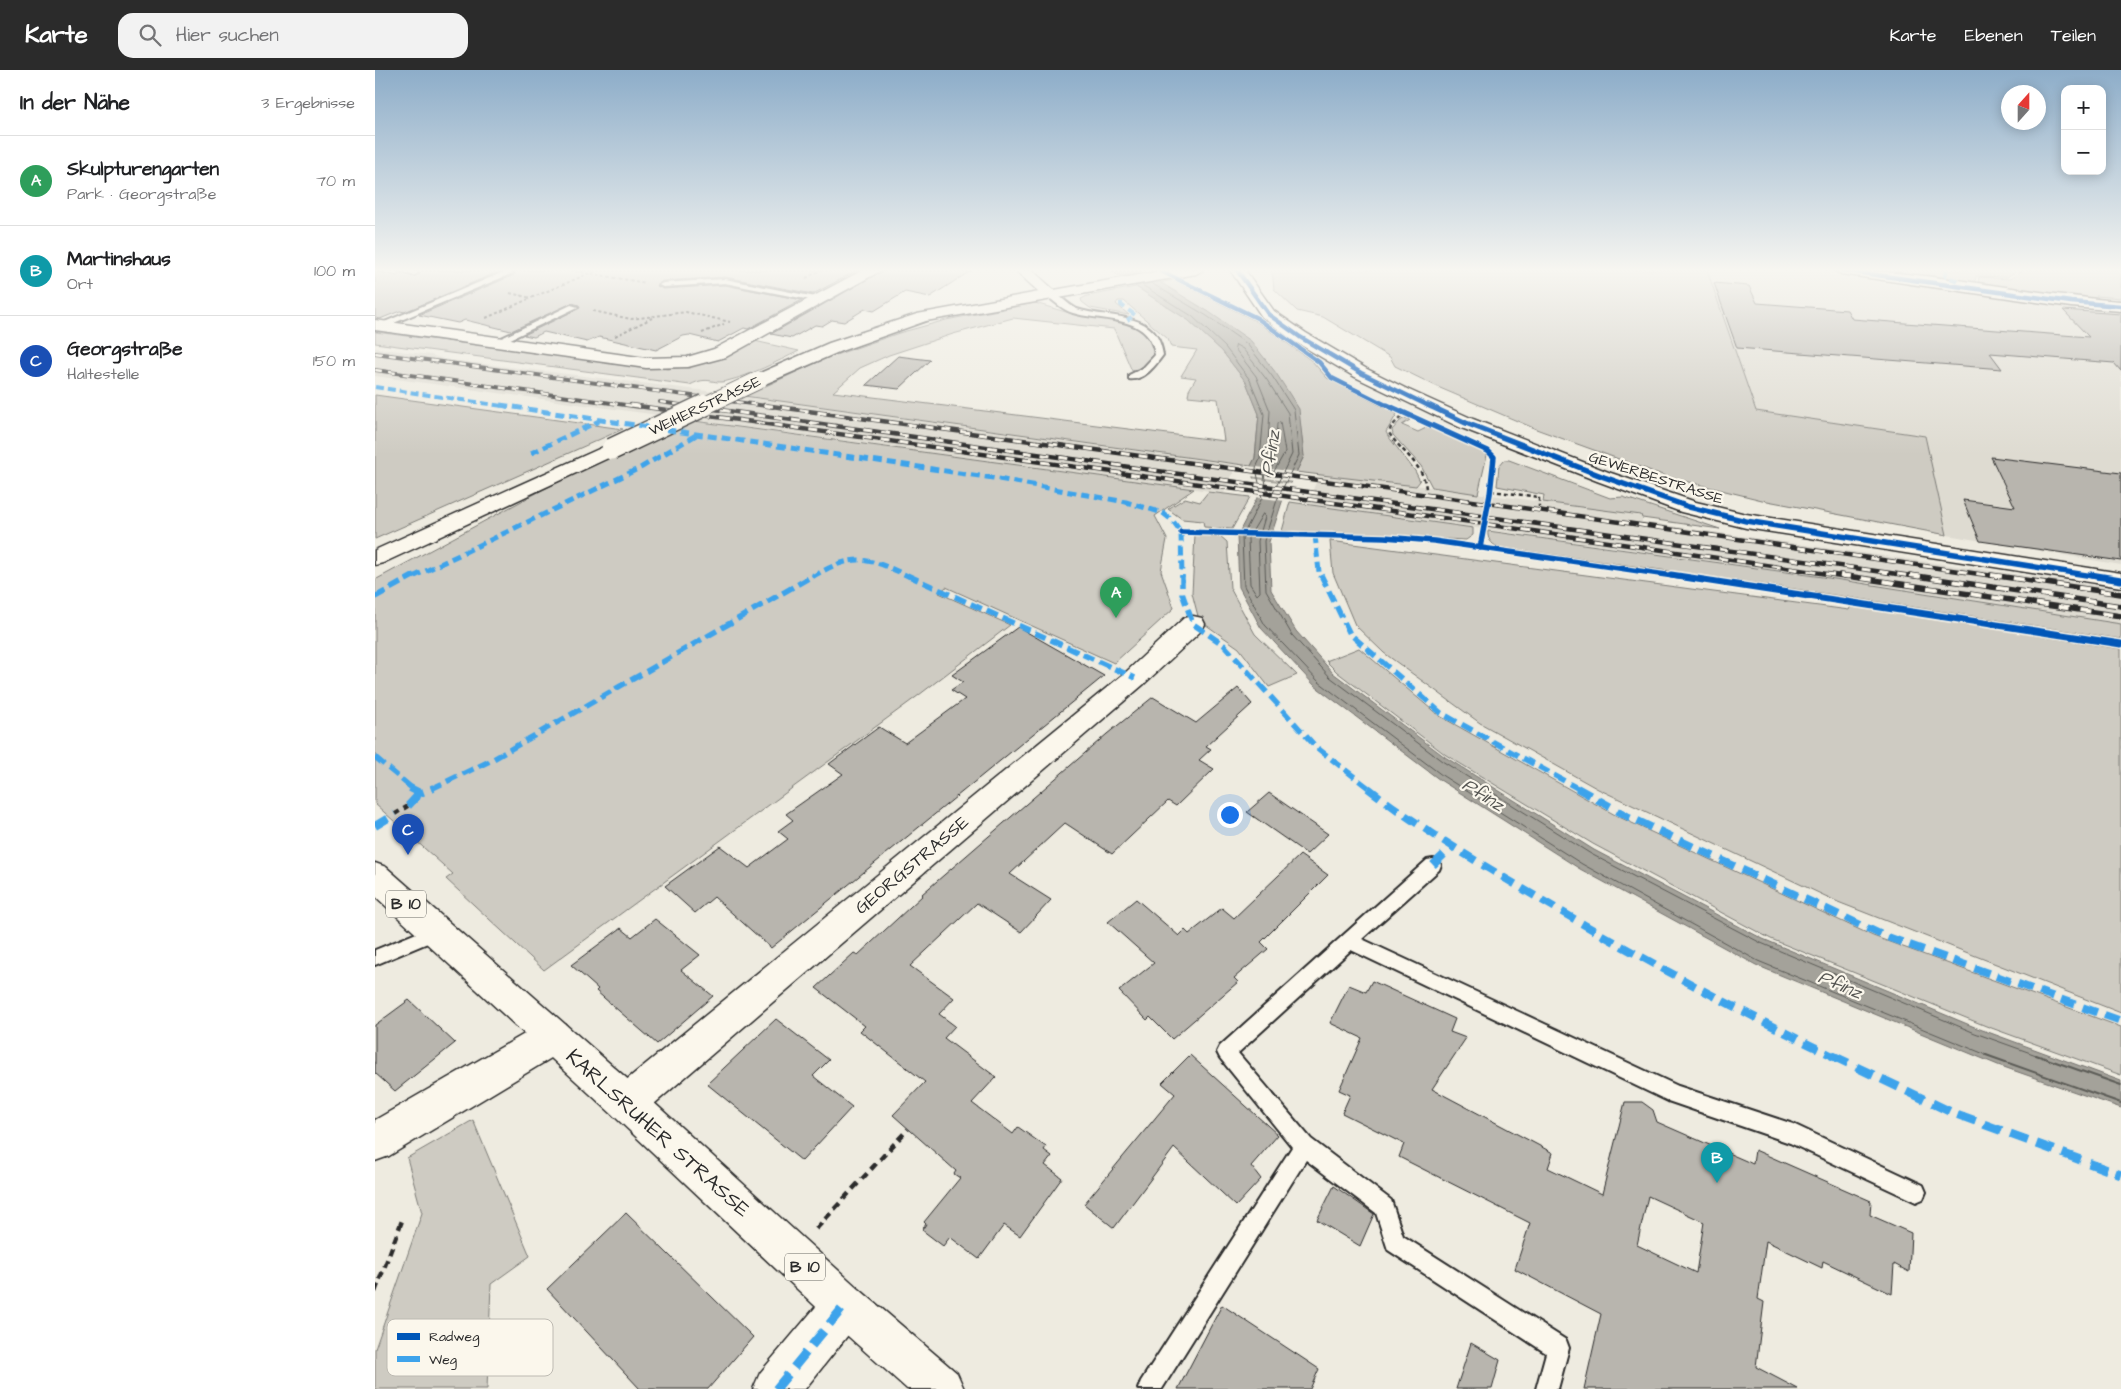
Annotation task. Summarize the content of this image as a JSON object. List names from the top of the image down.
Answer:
{
  "streets": {
    "street": [
      "WEIHERSTRASSE",
      "GEWERBESTRASSE",
      "GEORGSTRASSE",
      "B 10",
      "KARLSRUHER STRASSE"
    ]
  },
  "crossings": [
    ["GEORGSTRASSE", "KARLSRUHER STRASSE"]
  ],
  "water": ["Pfinz"],
  "legend": ["Radweg", "Weg"],
  "north": "top",
  "page": {
    "header": "Karte",
    "search": "Hier suchen",
    "nav": ["Karte", "Ebenen", "Teilen"],
    "heading": ["In der Nähe", "3 Ergebnisse"],
    "map_buttons": ["+", "−"],
    "list": [
      {
        "mark": "A",
        "name": "Skulpturengarten",
        "note": "Park · Georgstraße",
        "value": "70 m"
      },
      {
        "mark": "B",
        "name": "Martinshaus",
        "note": "Ort",
        "value": "100 m"
      },
      {
        "mark": "C",
        "name": "Georgstraße",
        "note": "Haltestelle",
        "value": "150 m"
      }
    ],
    "pins": ["A", "C", "B"]
  }
}
